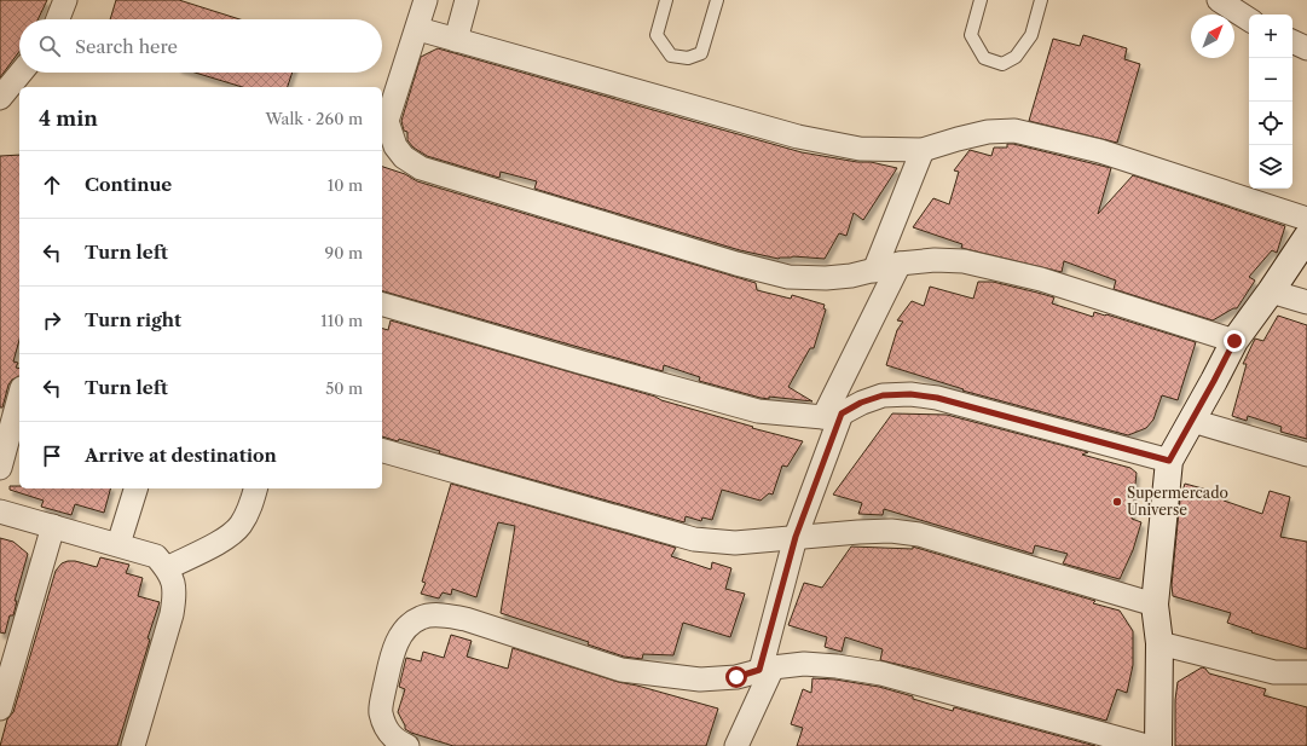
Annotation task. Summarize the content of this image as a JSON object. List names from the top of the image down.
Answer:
{
  "places": ["Supermercado Universe"],
  "north": "top right",
  "page": {
    "map_buttons": ["+", "−"],
    "search": "Search here",
    "heading": ["4 min", "Walk · 260 m"],
    "list": [
      ["Continue", "10 m"],
      ["Turn left", "90 m"],
      ["Turn right", "110 m"],
      ["Turn left", "50 m"],
      "Arrive at destination"
    ]
  }
}
